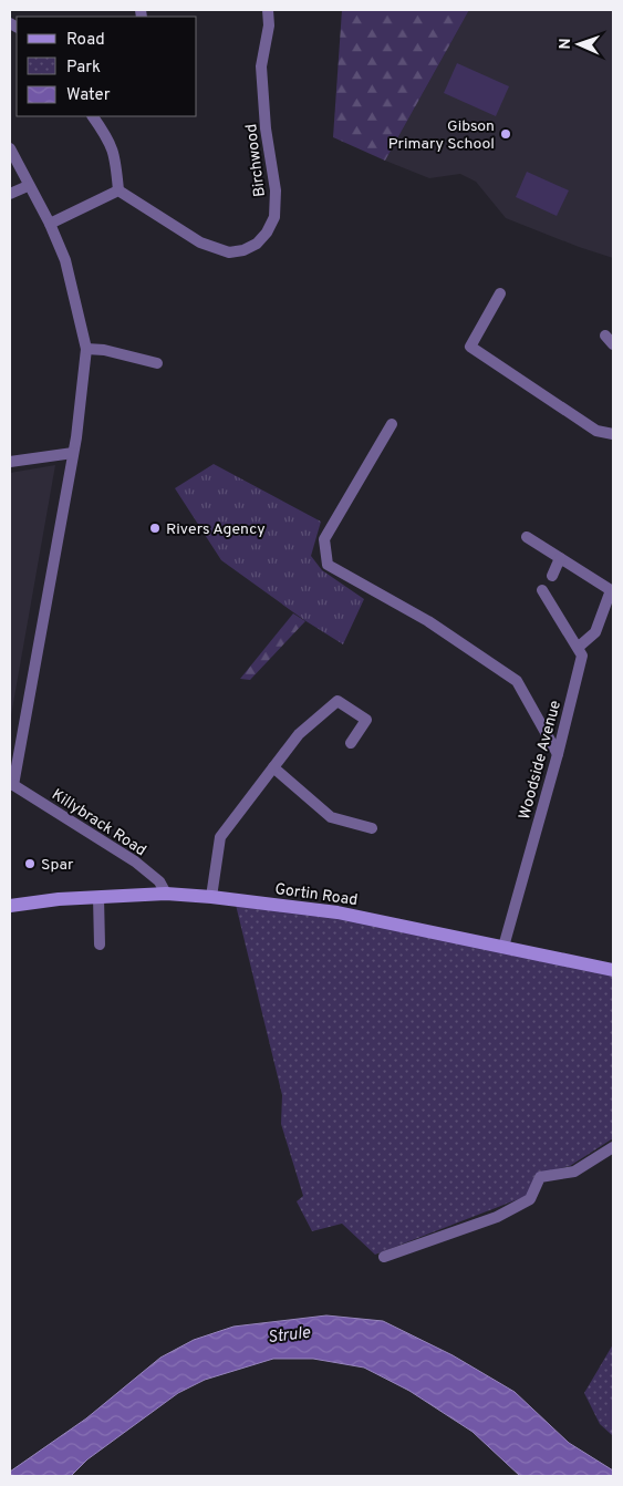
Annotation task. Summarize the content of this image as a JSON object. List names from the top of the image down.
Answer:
{
  "streets": {
    "main road": ["Gortin Road"],
    "street": ["Birchwood", "Woodside Avenue", "Killybrack Road"]
  },
  "crossings": [
    ["Woodside Avenue", "Gortin Road"],
    ["Killybrack Road", "Gortin Road"]
  ],
  "water": ["Strule"],
  "places": ["Gibson Primary School", "Rivers Agency", "Spar"],
  "legend": ["Road", "Park", "Water"],
  "north": "left"
}
